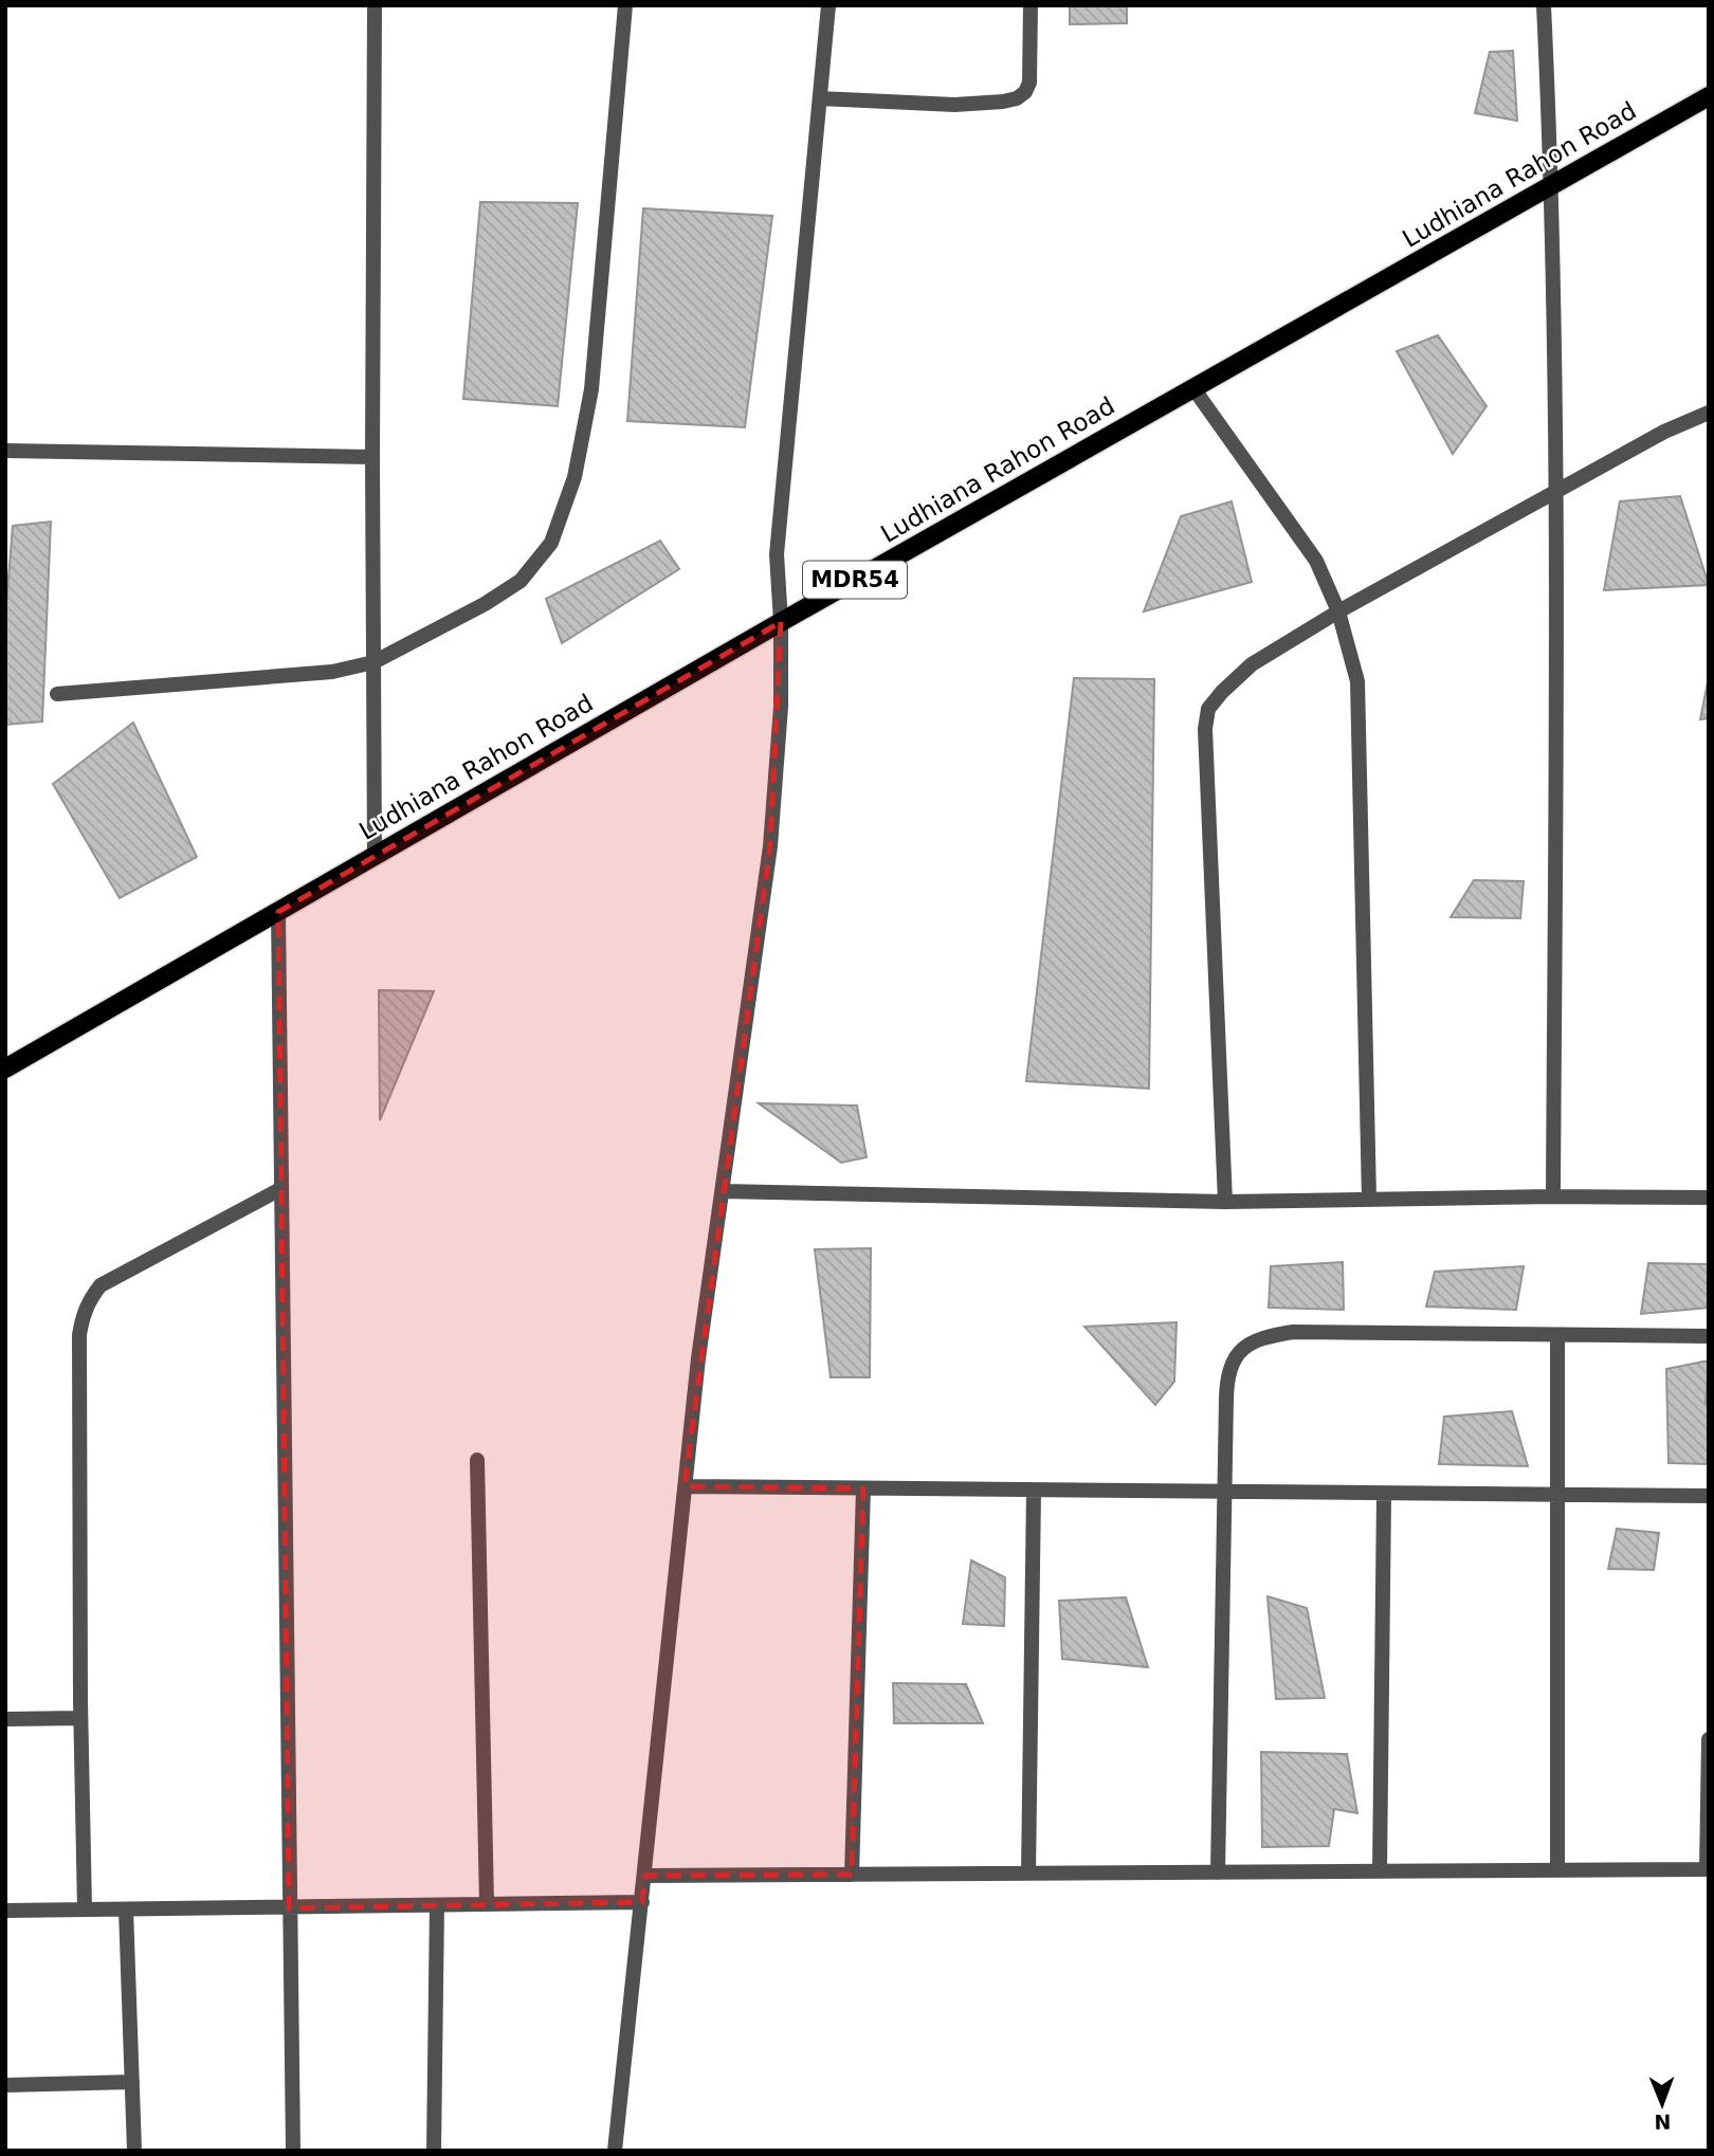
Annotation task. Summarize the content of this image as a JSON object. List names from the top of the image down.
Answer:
{
  "streets": {
    "main road": ["Ludhiana Rahon Road", "MDR54"]
  },
  "north": "bottom"
}
